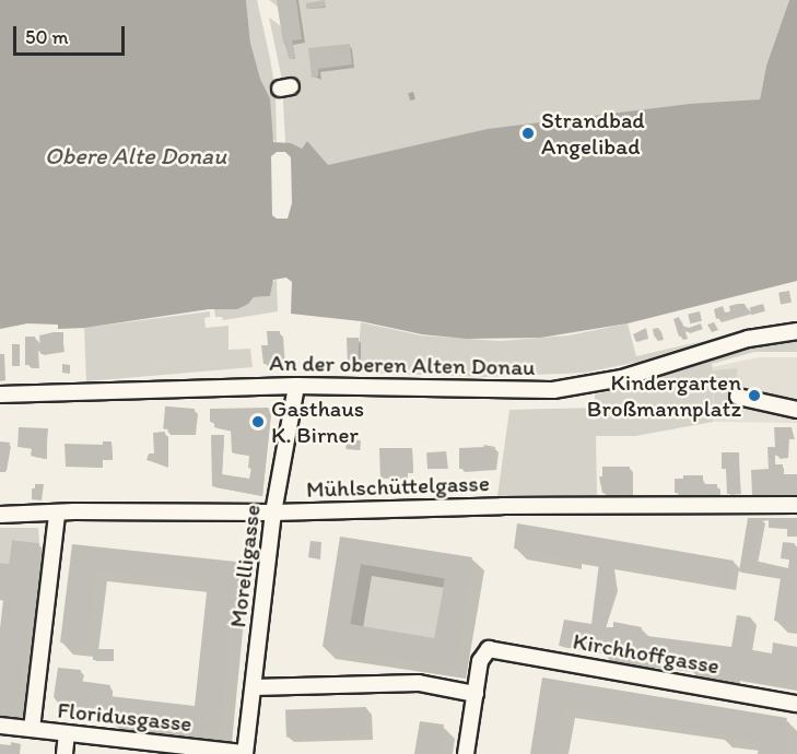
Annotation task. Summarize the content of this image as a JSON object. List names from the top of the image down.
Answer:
{
  "streets": {
    "street": [
      "An der oberen Alten Donau",
      "Mühlschüttelgasse",
      "Morelligasse",
      "Kirchhoffgasse",
      "Floridusgasse"
    ]
  },
  "crossings": [
    ["An der oberen Alten Donau", "Morelligasse"],
    ["Mühlschüttelgasse", "Morelligasse"],
    ["Morelligasse", "Floridusgasse"]
  ],
  "water": ["Obere Alte Donau"],
  "places": ["Strandbad Angelibad", "Kindergarten Broßmannplatz", "Gasthaus K. Birner"],
  "scale_bar": "50 m"
}
